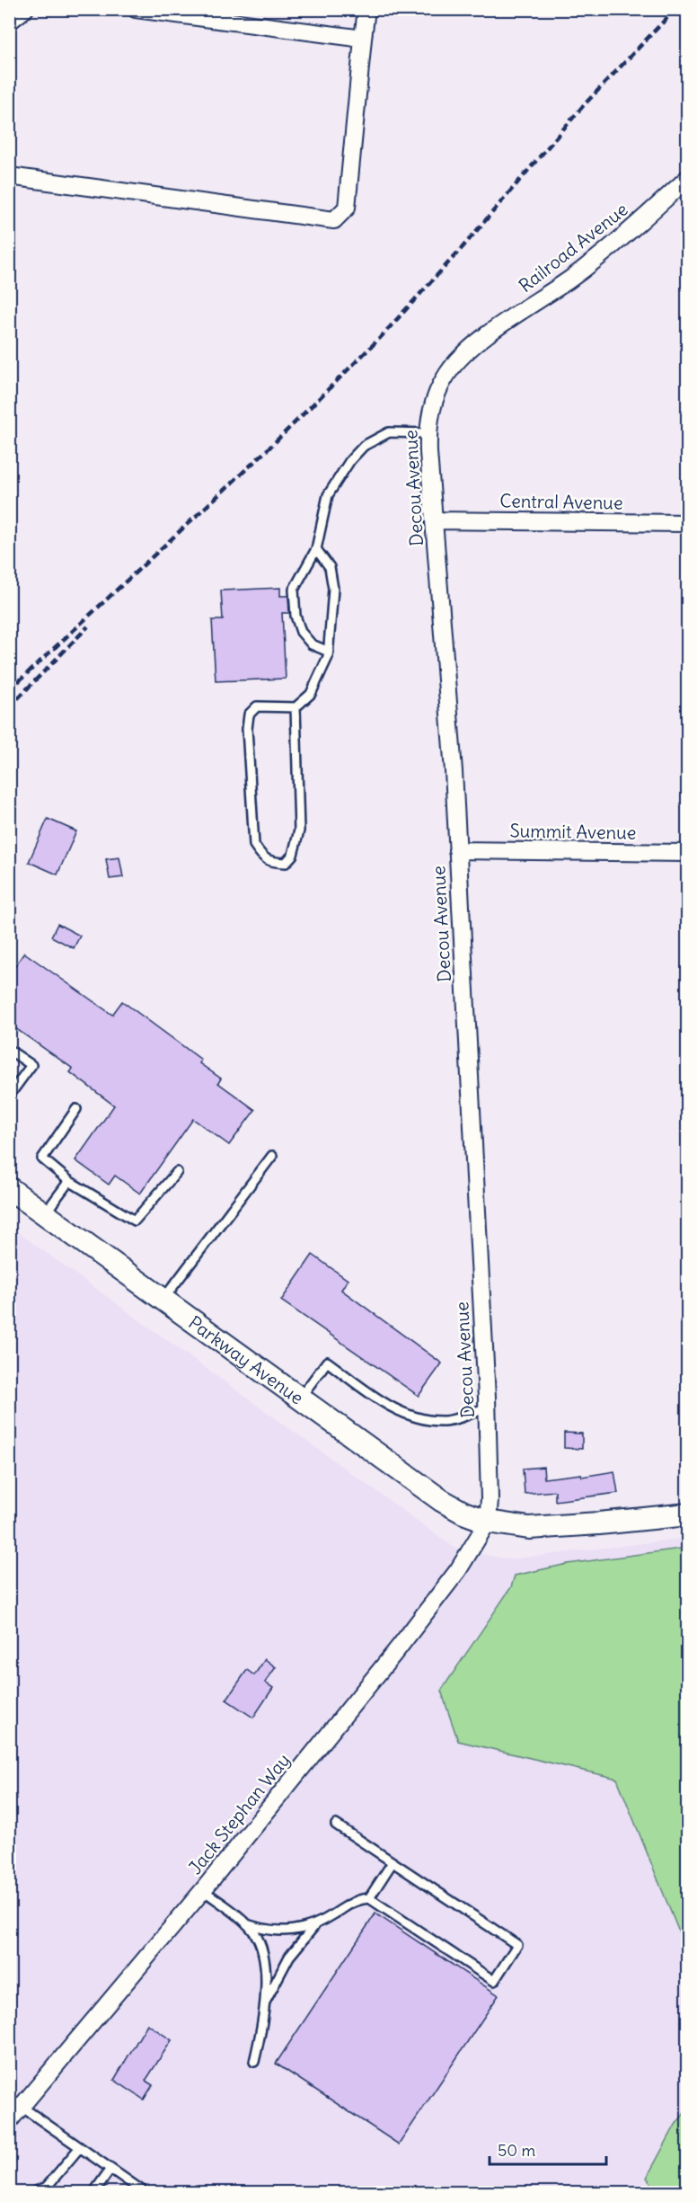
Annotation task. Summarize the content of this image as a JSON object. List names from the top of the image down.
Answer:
{
  "streets": {
    "main road": ["Parkway Avenue"],
    "street": [
      "Railroad Avenue",
      "Decou Avenue",
      "Central Avenue",
      "Summit Avenue",
      "Jack Stephan Way"
    ]
  },
  "crossings": [
    ["Railroad Avenue", "Decou Avenue"],
    ["Decou Avenue", "Central Avenue"],
    ["Decou Avenue", "Summit Avenue"],
    ["Decou Avenue", "Parkway Avenue"],
    ["Decou Avenue", "Jack Stephan Way"],
    ["Parkway Avenue", "Jack Stephan Way"]
  ],
  "scale_bar": "50 m"
}
